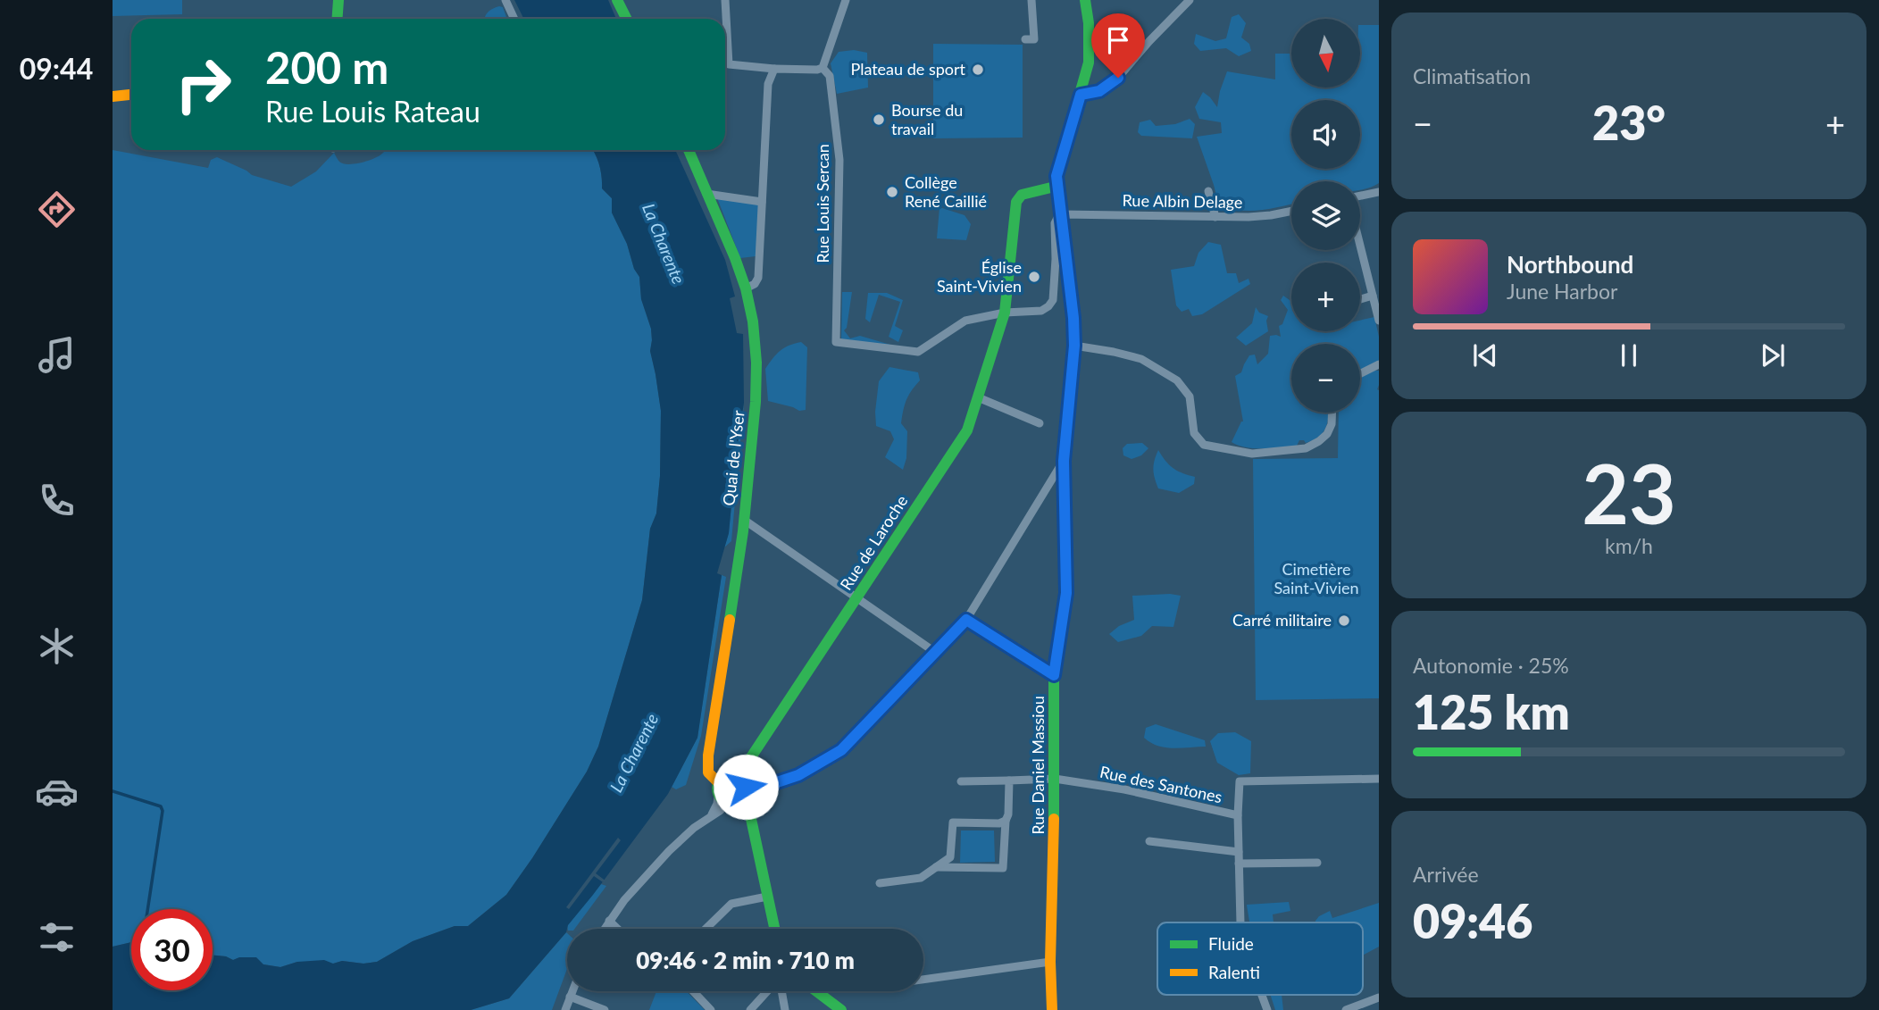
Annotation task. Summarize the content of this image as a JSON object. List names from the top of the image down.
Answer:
{
  "streets": {
    "street": [
      "Rue Albin Delage",
      "Rue Louis Sercan",
      "Quai de l'Yser",
      "Rue de Laroche",
      "Rue Daniel Massiou",
      "Rue des Santones"
    ]
  },
  "crossings": [
    ["Rue Albin Delage", "Rue Daniel Massiou"],
    ["Rue Louis Sercan", "Rue de Laroche"],
    ["Quai de l'Yser", "Rue de Laroche"],
    ["Rue de Laroche", "Rue Daniel Massiou"],
    ["Rue Daniel Massiou", "Rue des Santones"]
  ],
  "water": ["La Charente"],
  "parks": ["Cimetière Saint-Vivien"],
  "places": [
    "Plateau de sport",
    "Bourse du travail",
    "Collège René Caillié",
    "Église Saint-Vivien",
    "Carré militaire"
  ],
  "legend": ["Fluide", "Ralenti"],
  "north": "bottom",
  "page": {
    "tabs": "09:44",
    "tile": [
      "Climatisation",
      ["23", "km/h"],
      ["Autonomie · 25%", "125 km"],
      ["Arrivée", "09:46"]
    ],
    "map_buttons": ["+", "−"],
    "turn": ["200 m", "Rue Louis Rateau"],
    "heat": ["−", "23°", "+"],
    "song": ["Northbound", "June Harbor"],
    "limit": "30",
    "trip": "09:46 · 2 min · 710 m"
  }
}
